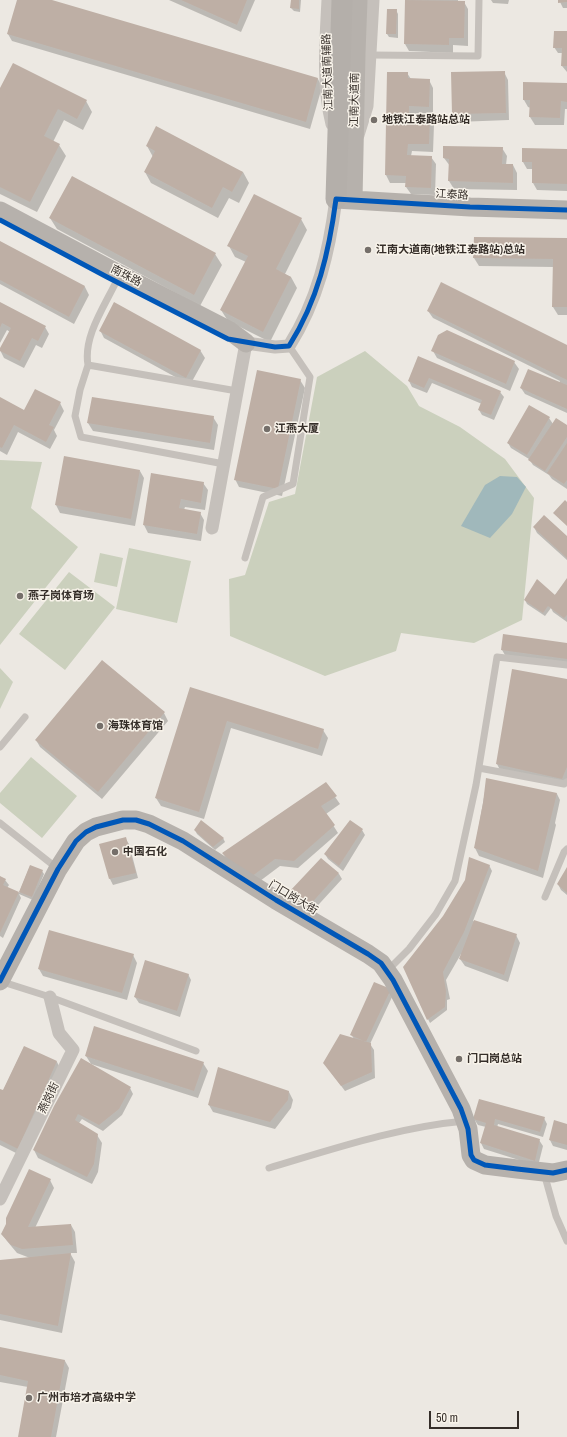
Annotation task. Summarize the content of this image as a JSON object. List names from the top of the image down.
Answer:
{
  "streets": {
    "main road": ["江南大道南"],
    "street": [
      "江南大道南辅路",
      "江泰路",
      "南珠路",
      "门口岗大街",
      "燕岗街"
    ]
  },
  "crossings": [
    ["江南大道南辅路", "江南大道南"],
    ["江南大道南", "江泰路"]
  ],
  "places": [
    "地铁江泰路站总站",
    "江南大道南(地铁江泰路站)总站",
    "江燕大厦",
    "燕子岗体育场",
    "海珠体育馆",
    "中国石化",
    "门口岗总站",
    "广州市培才高级中学"
  ],
  "scale_bar": "50 m"
}
